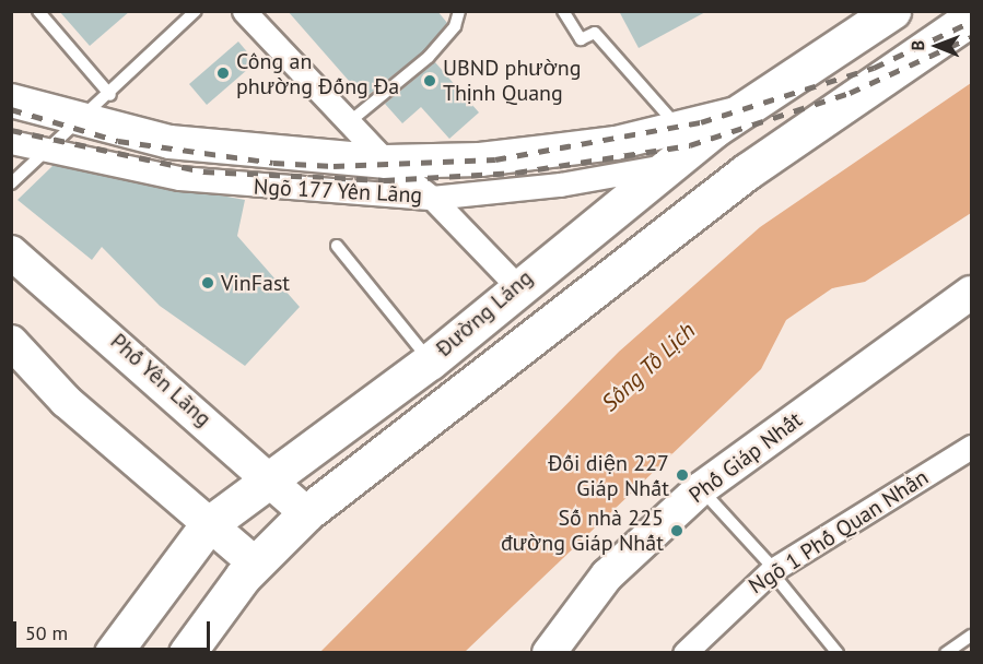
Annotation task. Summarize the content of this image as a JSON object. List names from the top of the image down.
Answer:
{
  "streets": {
    "main road": ["Đường Láng", "Phố Yên Lãng", "Phố Giáp Nhất"],
    "street": ["Ngõ 177 Yên Lãng", "Ngõ 1 Phố Quan Nhân"]
  },
  "crossings": [
    ["Ngõ 177 Yên Lãng", "Đường Láng"],
    ["Đường Láng", "Phố Yên Lãng"]
  ],
  "water": ["Sông Tô Lịch"],
  "places": [
    "Công an phường Đống Đa",
    "UBND phường Thịnh Quang",
    "VinFast",
    "Đối diện 227 Giáp Nhất",
    "Số nhà 225 đường Giáp Nhất"
  ],
  "scale_bar": "50 m",
  "north": "left"
}
